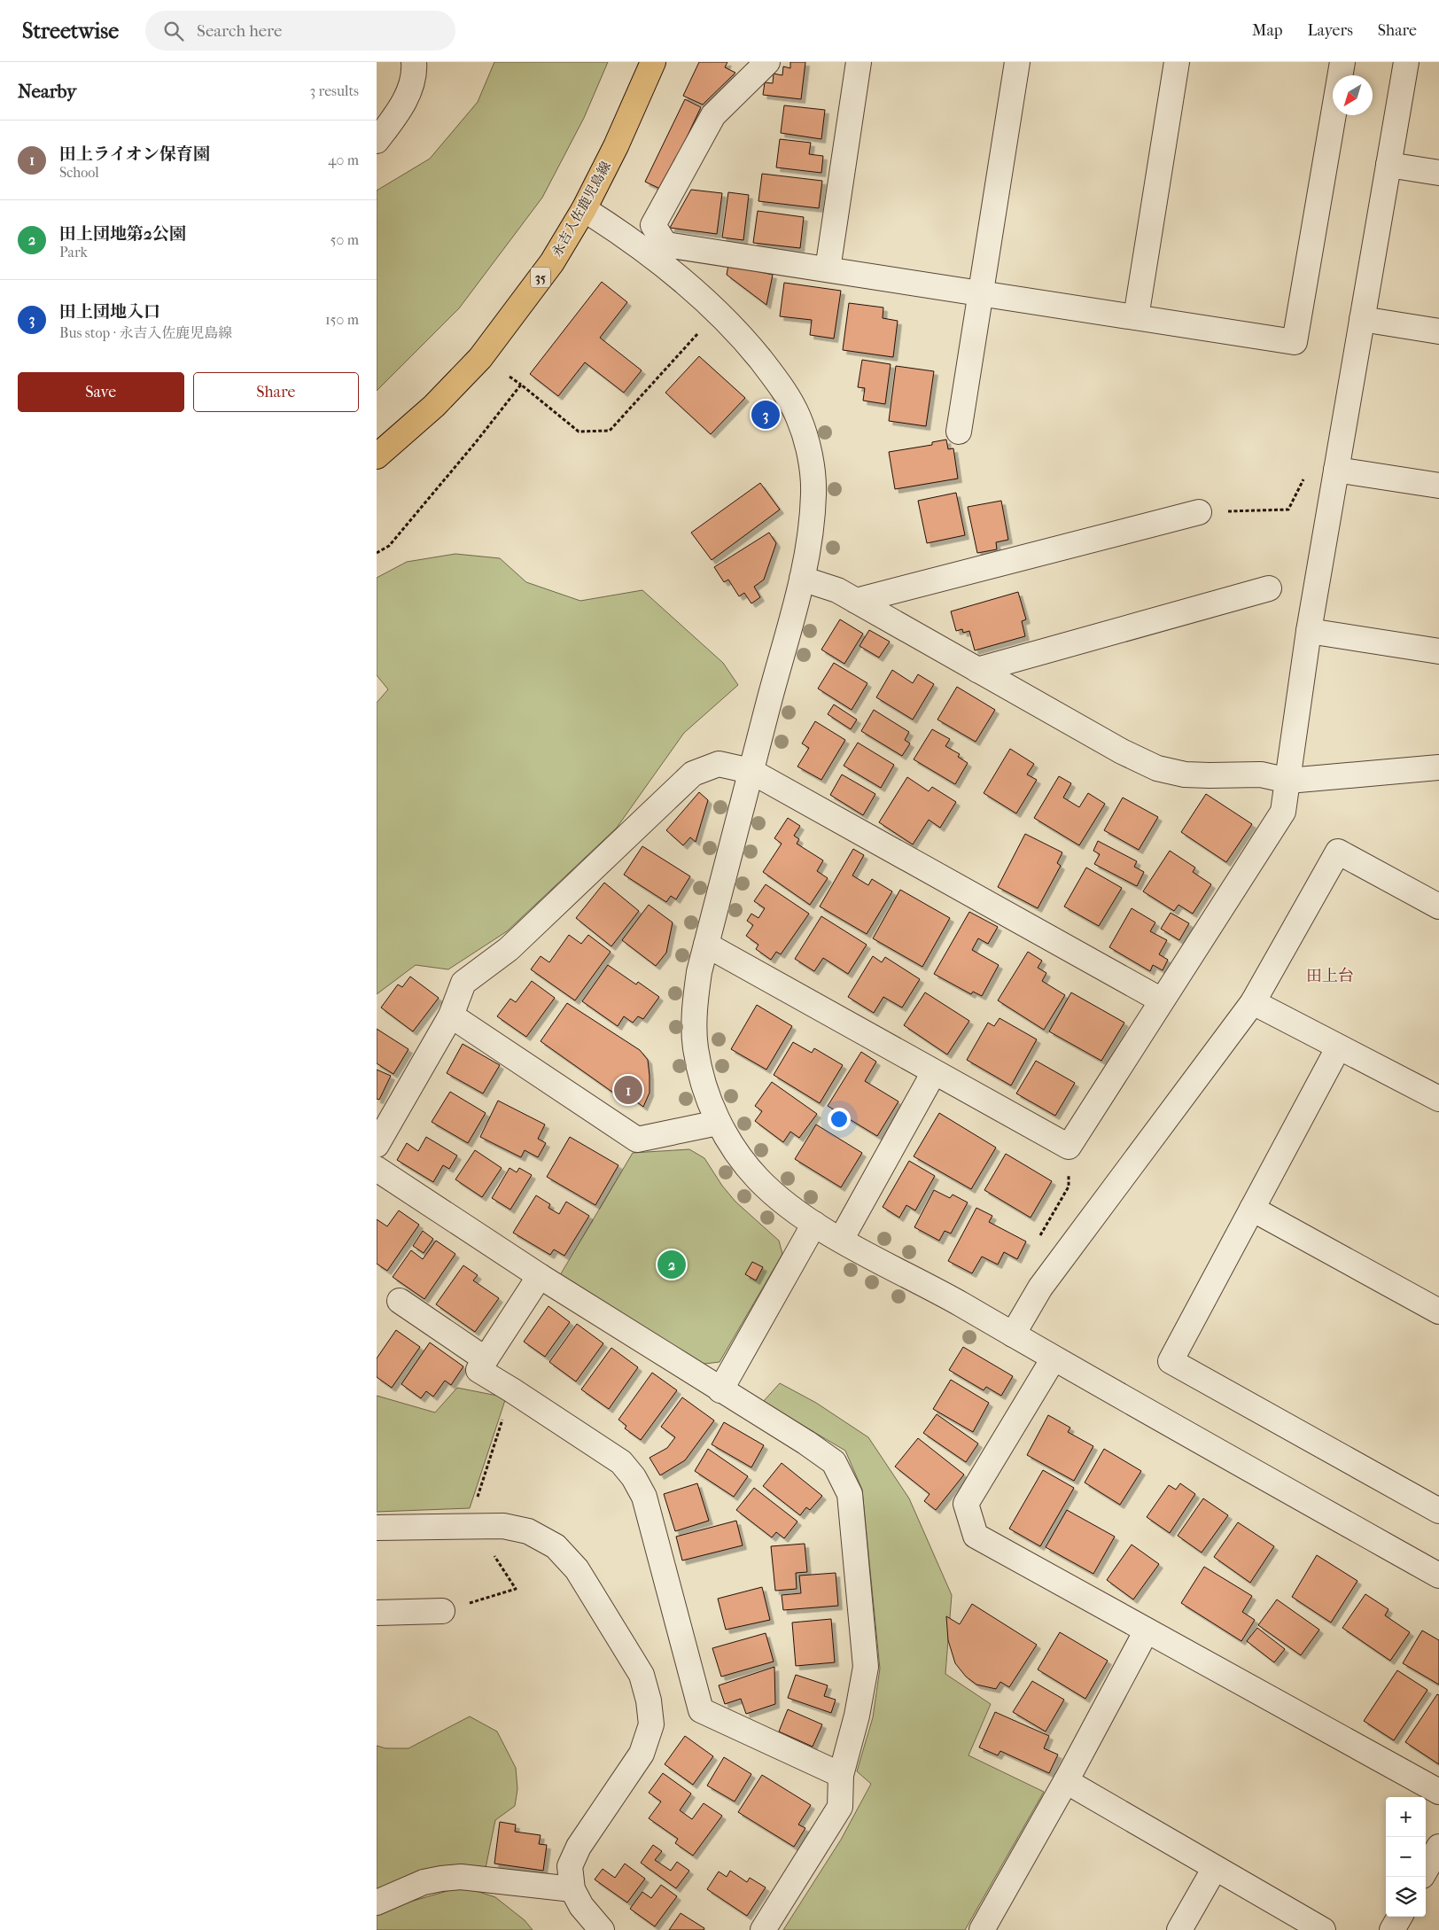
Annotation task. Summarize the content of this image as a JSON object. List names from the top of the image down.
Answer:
{
  "streets": {
    "main road": ["永吉入佐鹿児島線", "35"]
  },
  "districts": ["田上台"],
  "north": "bottom left",
  "page": {
    "header": "Streetwise",
    "search": "Search here",
    "nav": ["Map", "Layers", "Share"],
    "heading": ["Nearby", "3 results"],
    "list": [
      {
        "mark": "1",
        "name": "田上ライオン保育園",
        "note": "School",
        "value": "40 m"
      },
      {
        "mark": "2",
        "name": "田上団地第2公園",
        "note": "Park",
        "value": "50 m"
      },
      {
        "mark": "3",
        "name": "田上団地入口",
        "note": "Bus stop · 永吉入佐鹿児島線",
        "value": "150 m"
      }
    ],
    "buttons": ["Save", "Share"],
    "pins": ["3", "1", "2"],
    "map_buttons": ["+", "−"]
  }
}
